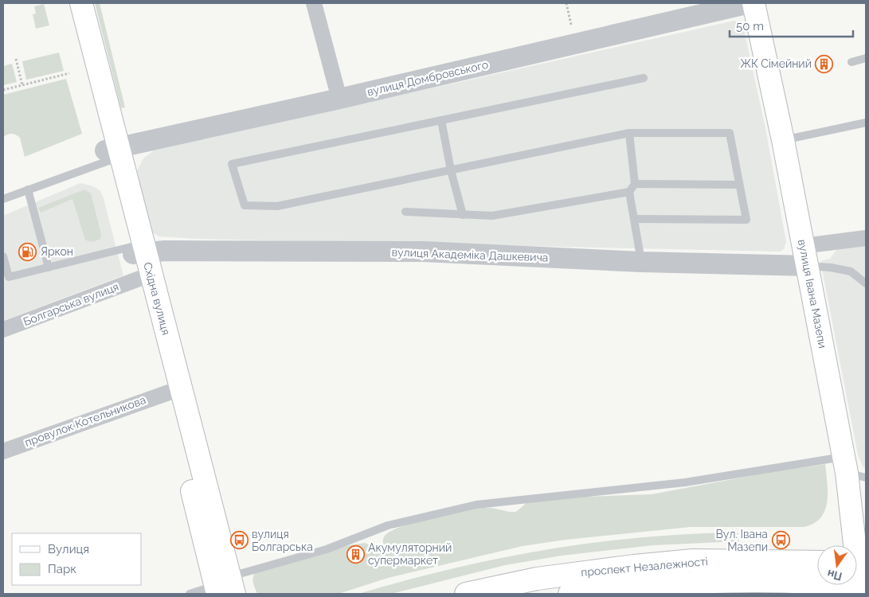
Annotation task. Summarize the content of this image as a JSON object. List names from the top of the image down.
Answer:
{
  "streets": {
    "main road": ["вулиця Івана Мазепи", "Східна вулиця", "проспект Незалежності"],
    "street": [
      "вулиця Домбровського",
      "вулиця Академіка Дашкевича",
      "Болгарська вулиця",
      "провулок Котельникова"
    ]
  },
  "crossings": [
    ["вулиця Домбровського", "Східна вулиця"],
    ["вулиця Академіка Дашкевича", "вулиця Івана Мазепи"],
    ["вулиця Академіка Дашкевича", "Східна вулиця"],
    ["вулиця Івана Мазепи", "проспект Незалежності"],
    ["Східна вулиця", "Болгарська вулиця"],
    ["Східна вулиця", "провулок Котельникова"]
  ],
  "places": {
    "building": ["ЖК Сімейний", "Акумуляторний супермаркет"],
    "fuel station": ["Яркон"],
    "bus stop": ["вулиця Болгарська", "Вул. Івана Мазепи"]
  },
  "legend": ["Вулиця", "Парк"],
  "scale_bar": "50 m",
  "north": "bottom"
}
